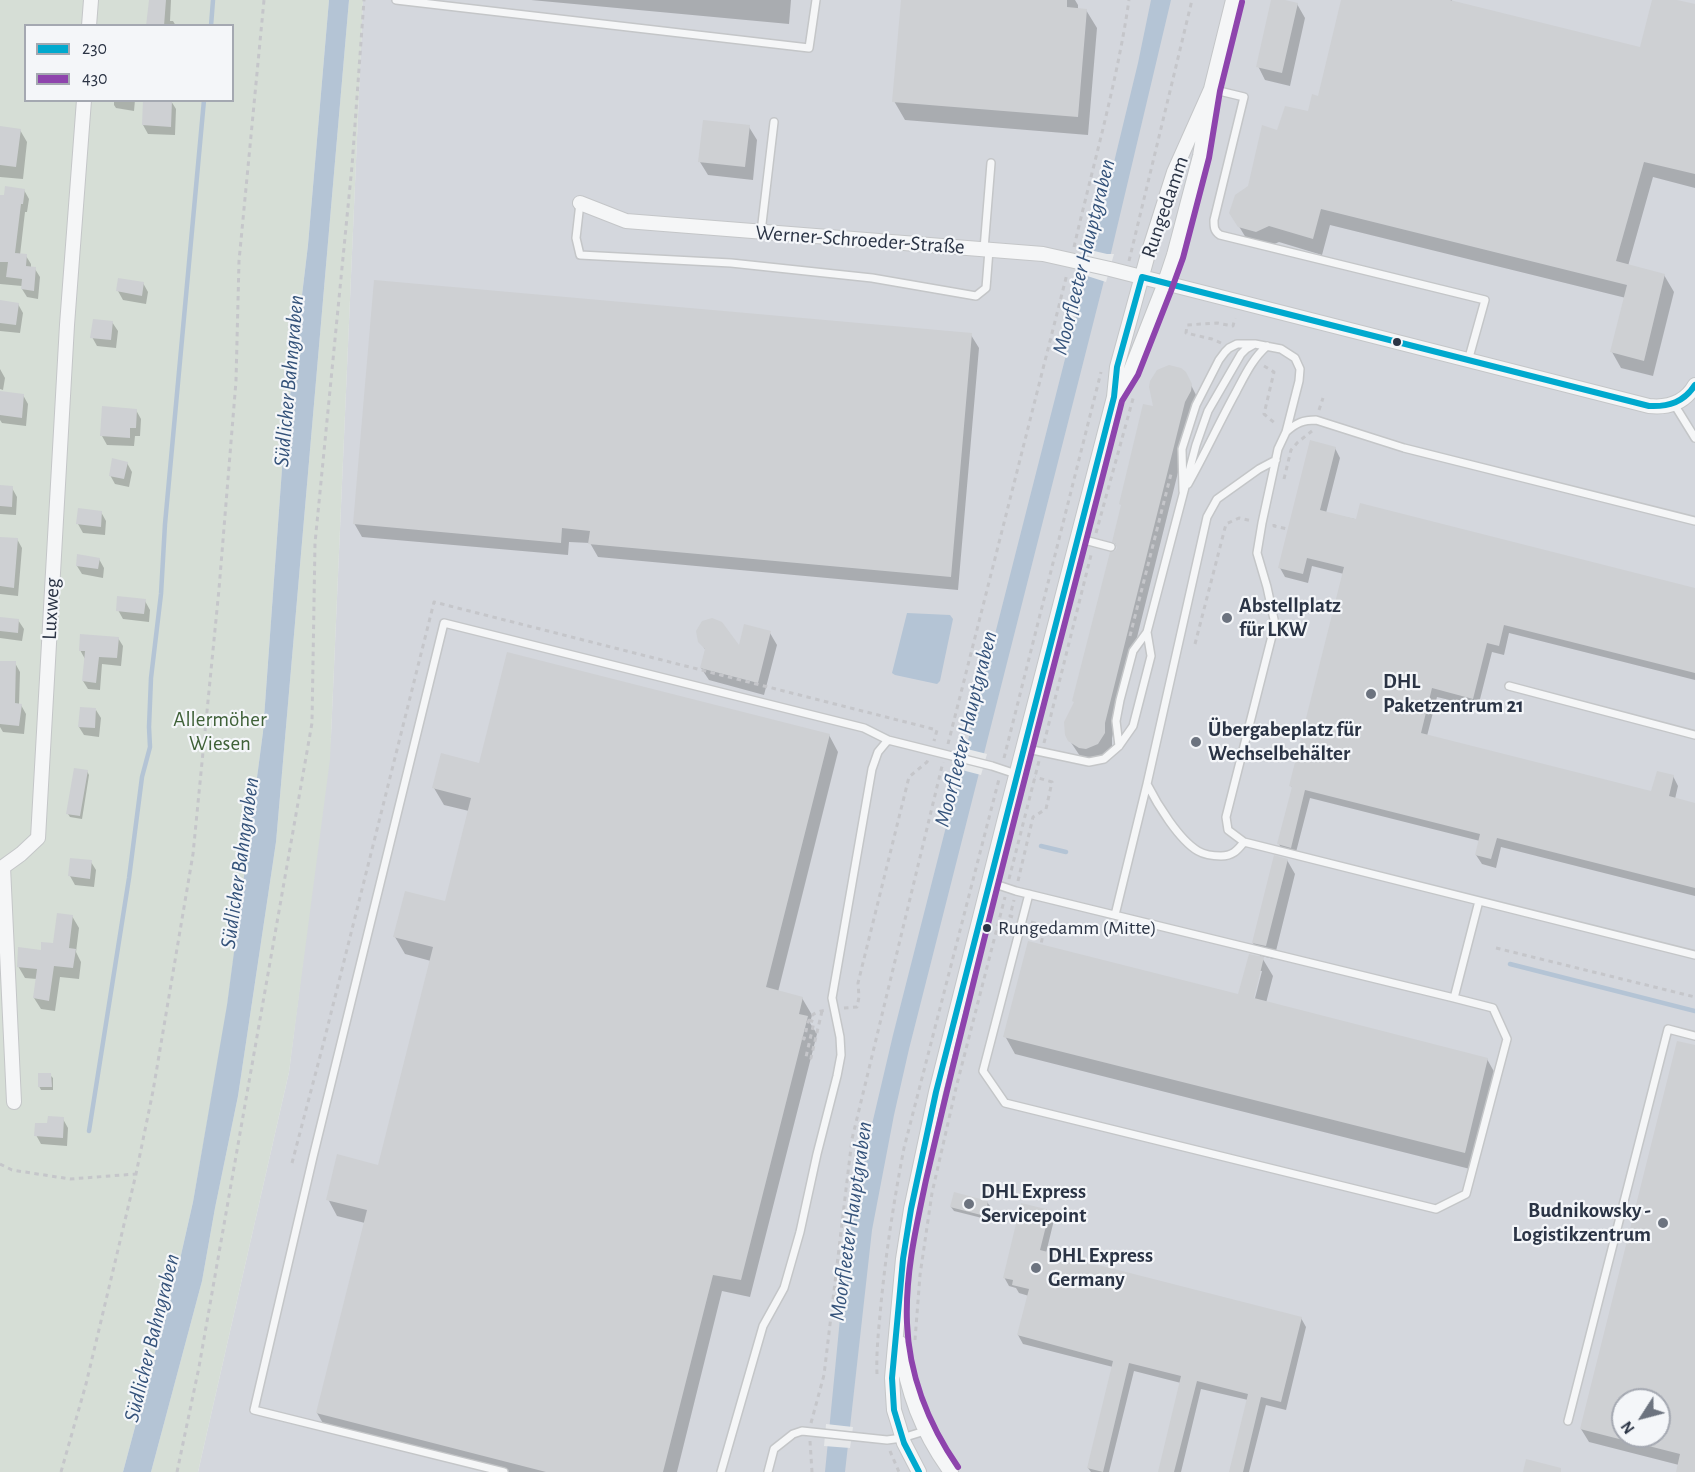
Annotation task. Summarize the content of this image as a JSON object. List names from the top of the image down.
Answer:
{
  "streets": {
    "street": ["Rungedamm", "Werner-Schroeder-Straße", "Luxweg"]
  },
  "crossings": [
    ["Rungedamm", "Werner-Schroeder-Straße"]
  ],
  "water": ["Moorfleeter Hauptgraben", "Südlicher Bahngraben"],
  "parks": ["Allermöher Wiesen"],
  "places": [
    "Abstellplatz für LKW",
    "DHL Paketzentrum 21",
    "Übergabeplatz für Wechselbehälter",
    "Rungedamm (Mitte)",
    "DHL Express Servicepoint",
    "Budnikowsky - Logistikzentrum",
    "DHL Express Germany"
  ],
  "lines": ["transit line 430", "transit line 230"],
  "legend": ["230", "430"],
  "north": "bottom left"
}
